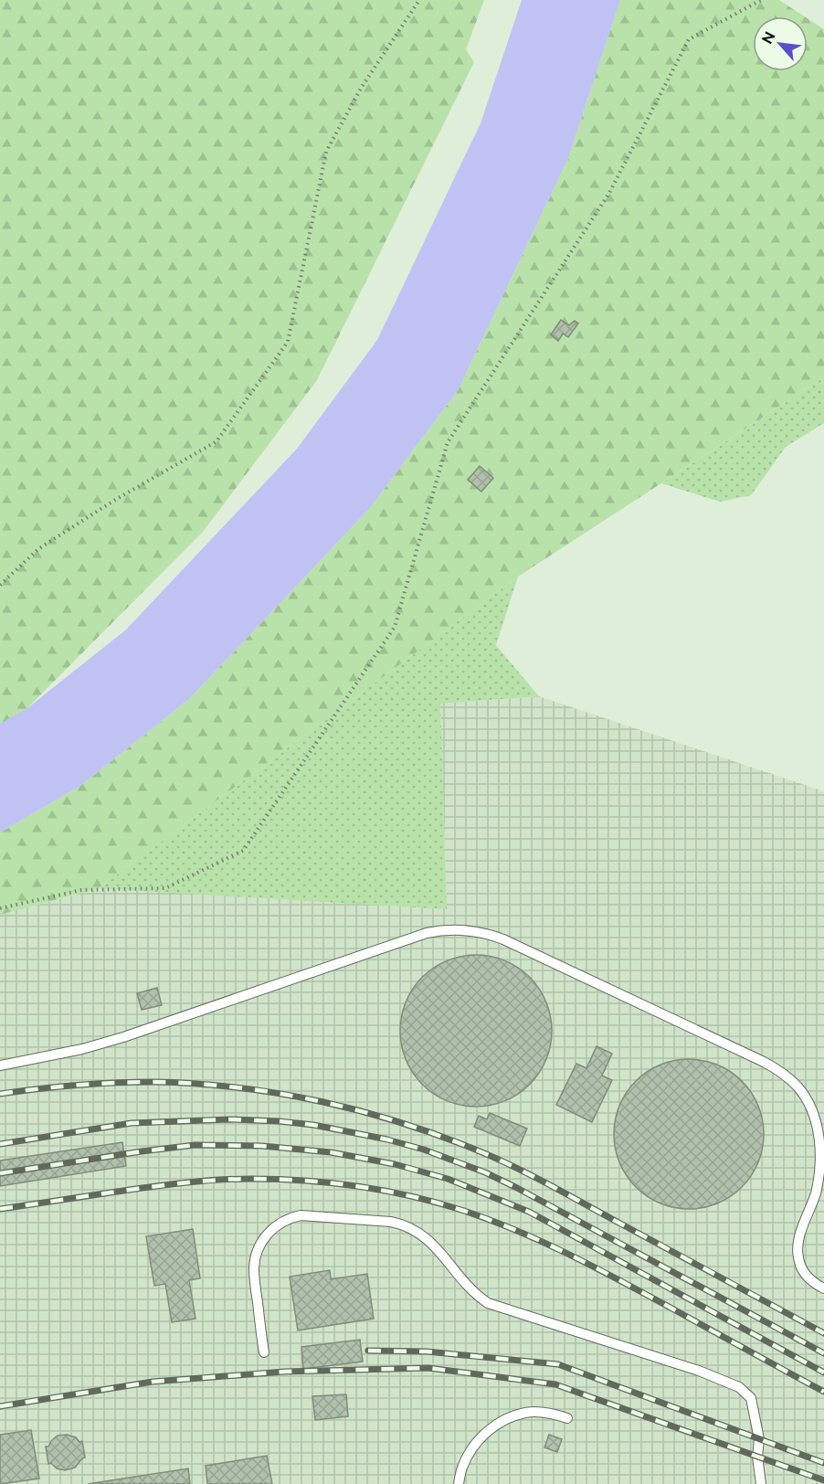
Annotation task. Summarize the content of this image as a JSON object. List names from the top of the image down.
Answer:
{
  "north": "top left"
}
